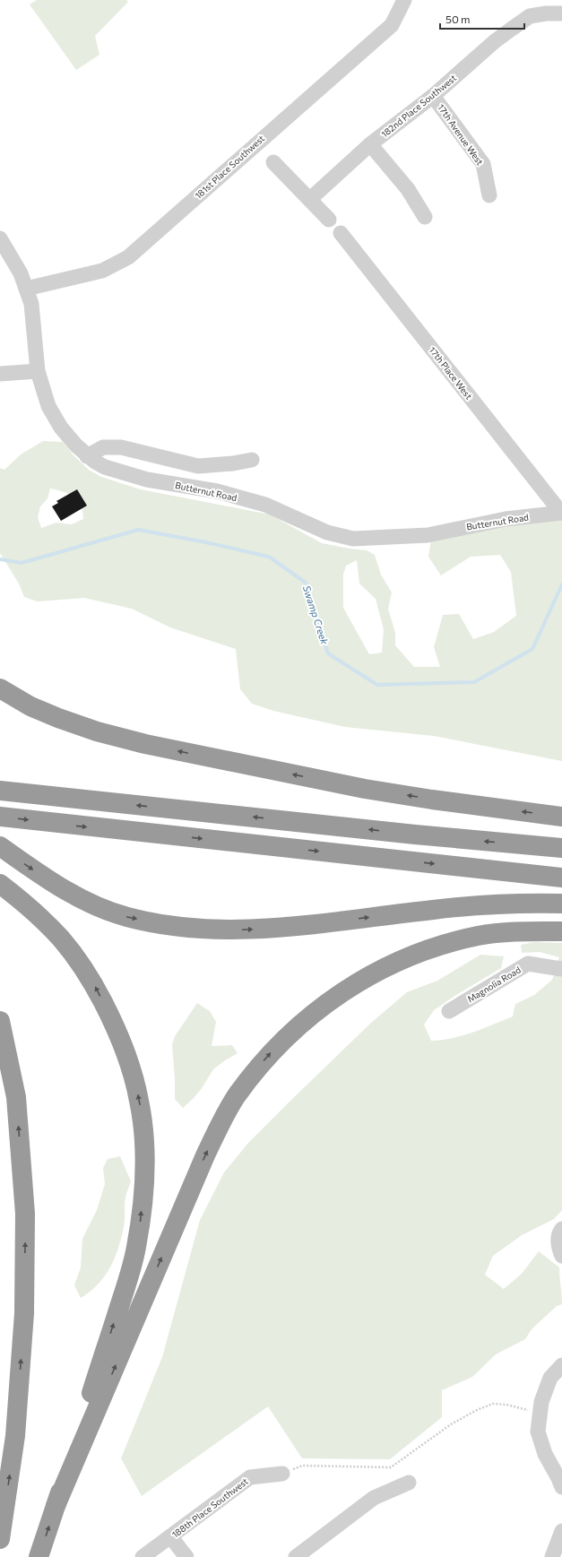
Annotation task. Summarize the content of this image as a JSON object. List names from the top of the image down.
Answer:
{
  "streets": {
    "street": [
      "182nd Place Southwest",
      "17th Avenue West",
      "181st Place Southwest",
      "17th Place West",
      "Butternut Road",
      "Magnolia Road",
      "188th Place Southwest"
    ]
  },
  "crossings": [
    ["182nd Place Southwest", "17th Avenue West"],
    ["181st Place Southwest", "Butternut Road"],
    ["17th Place West", "Butternut Road"]
  ],
  "water": ["Swamp Creek"],
  "scale_bar": "50 m"
}
